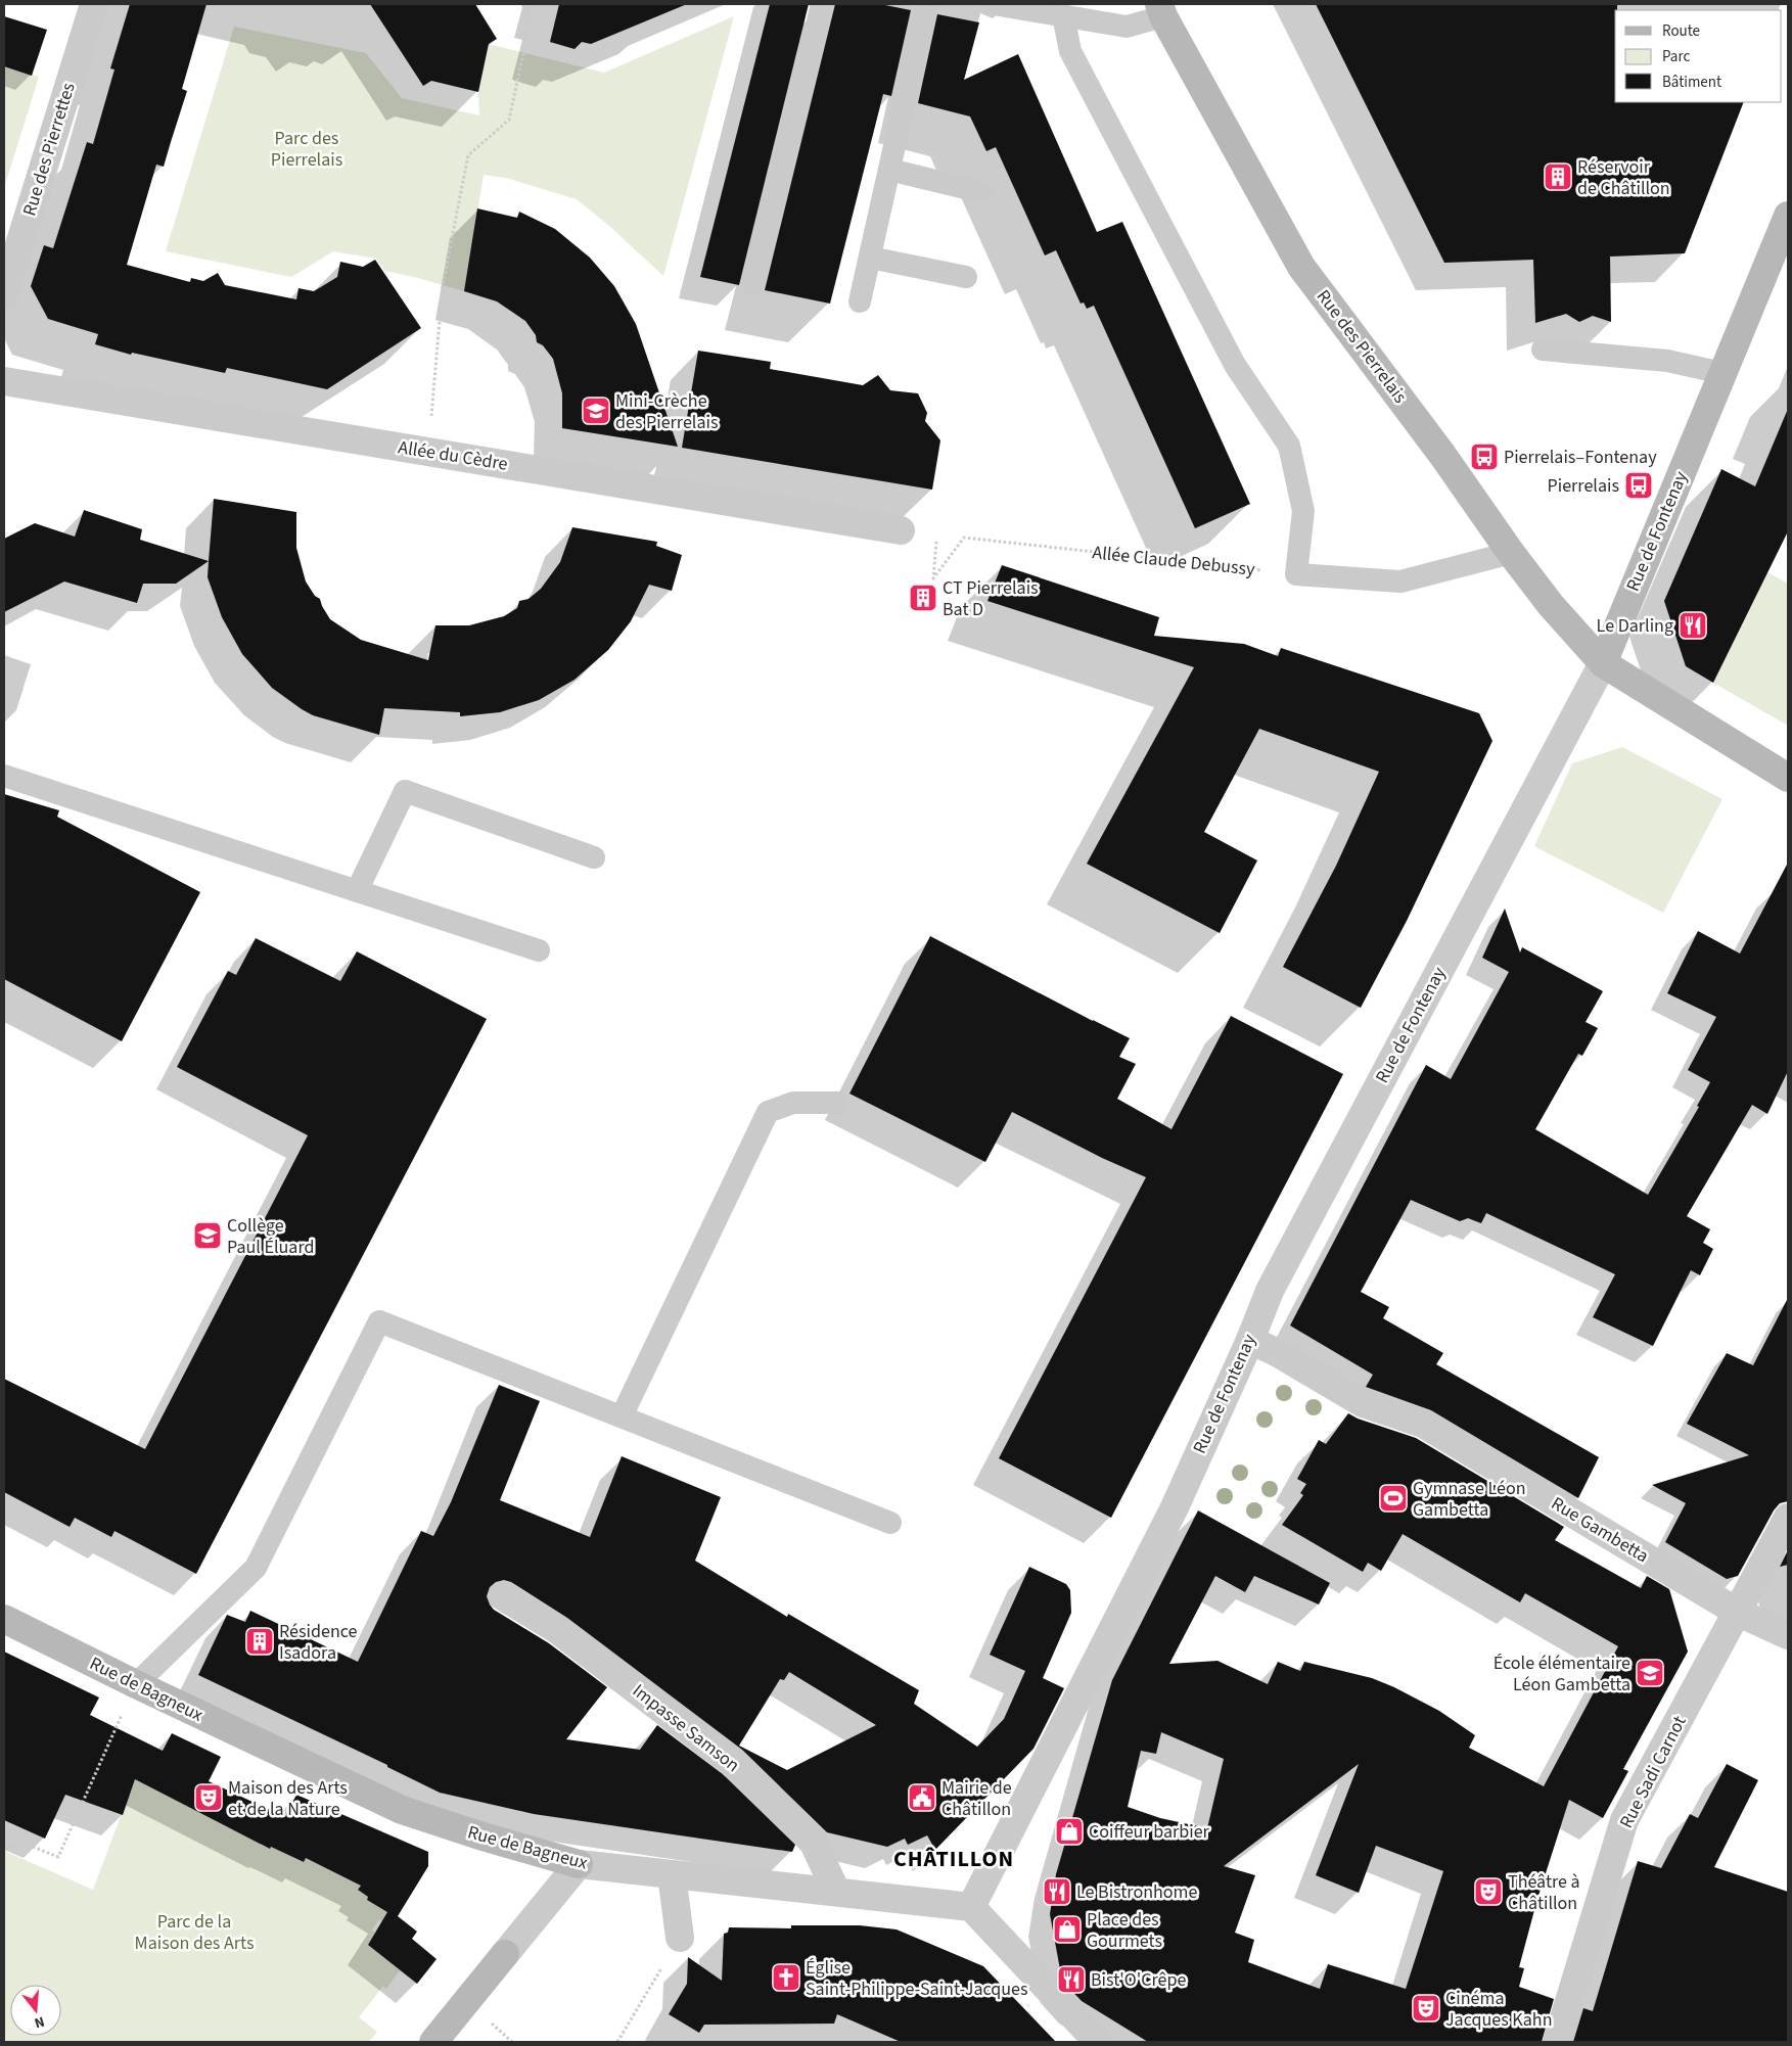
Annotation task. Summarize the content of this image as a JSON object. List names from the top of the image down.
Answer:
{
  "streets": {
    "street": [
      "Rue des Pierrettes",
      "Rue des Pierrelais",
      "Allée du Cèdre",
      "Rue de Fontenay",
      "Rue Gambetta",
      "Rue de Bagneux",
      "Impasse Samson",
      "Rue Sadi Carnot"
    ],
    "path": ["Allée Claude Debussy"]
  },
  "crossings": [
    ["Rue des Pierrelais", "Rue de Fontenay"],
    ["Allée du Cèdre", "Allée Claude Debussy"],
    ["Rue de Fontenay", "Rue Gambetta"],
    ["Rue de Fontenay", "Rue de Bagneux"],
    ["Rue Gambetta", "Rue Sadi Carnot"],
    ["Rue de Bagneux", "Impasse Samson"]
  ],
  "districts": ["CHÂTILLON"],
  "parks": ["Parc des Pierrelais", "Parc de la Maison des Arts"],
  "places": {
    "building": ["Réservoir de Châtillon", "CT Pierrelais Bat D", "Résidence Isadora"],
    "school or university": ["Mini-Crèche des Pierrelais", "Collège Paul Éluard", "École élémentaire Léon Gambetta"],
    "bus stop": ["Pierrelais–Fontenay", "Pierrelais"],
    "restaurant": ["Le Darling", "Le Bistronhome", "Bist'O'Crêpe"],
    "sports": ["Gymnase Léon Gambetta"],
    "theatre": ["Maison des Arts et de la Nature", "Théâtre à Châtillon", "Cinéma Jacques Kahn"],
    "public building": ["Mairie de Châtillon"],
    "shop": ["Coiffeur barbier", "Place des Gourmets"],
    "church": ["Église Saint-Philippe-Saint-Jacques"]
  },
  "legend": ["Route", "Parc", "Bâtiment"],
  "north": "bottom"
}
